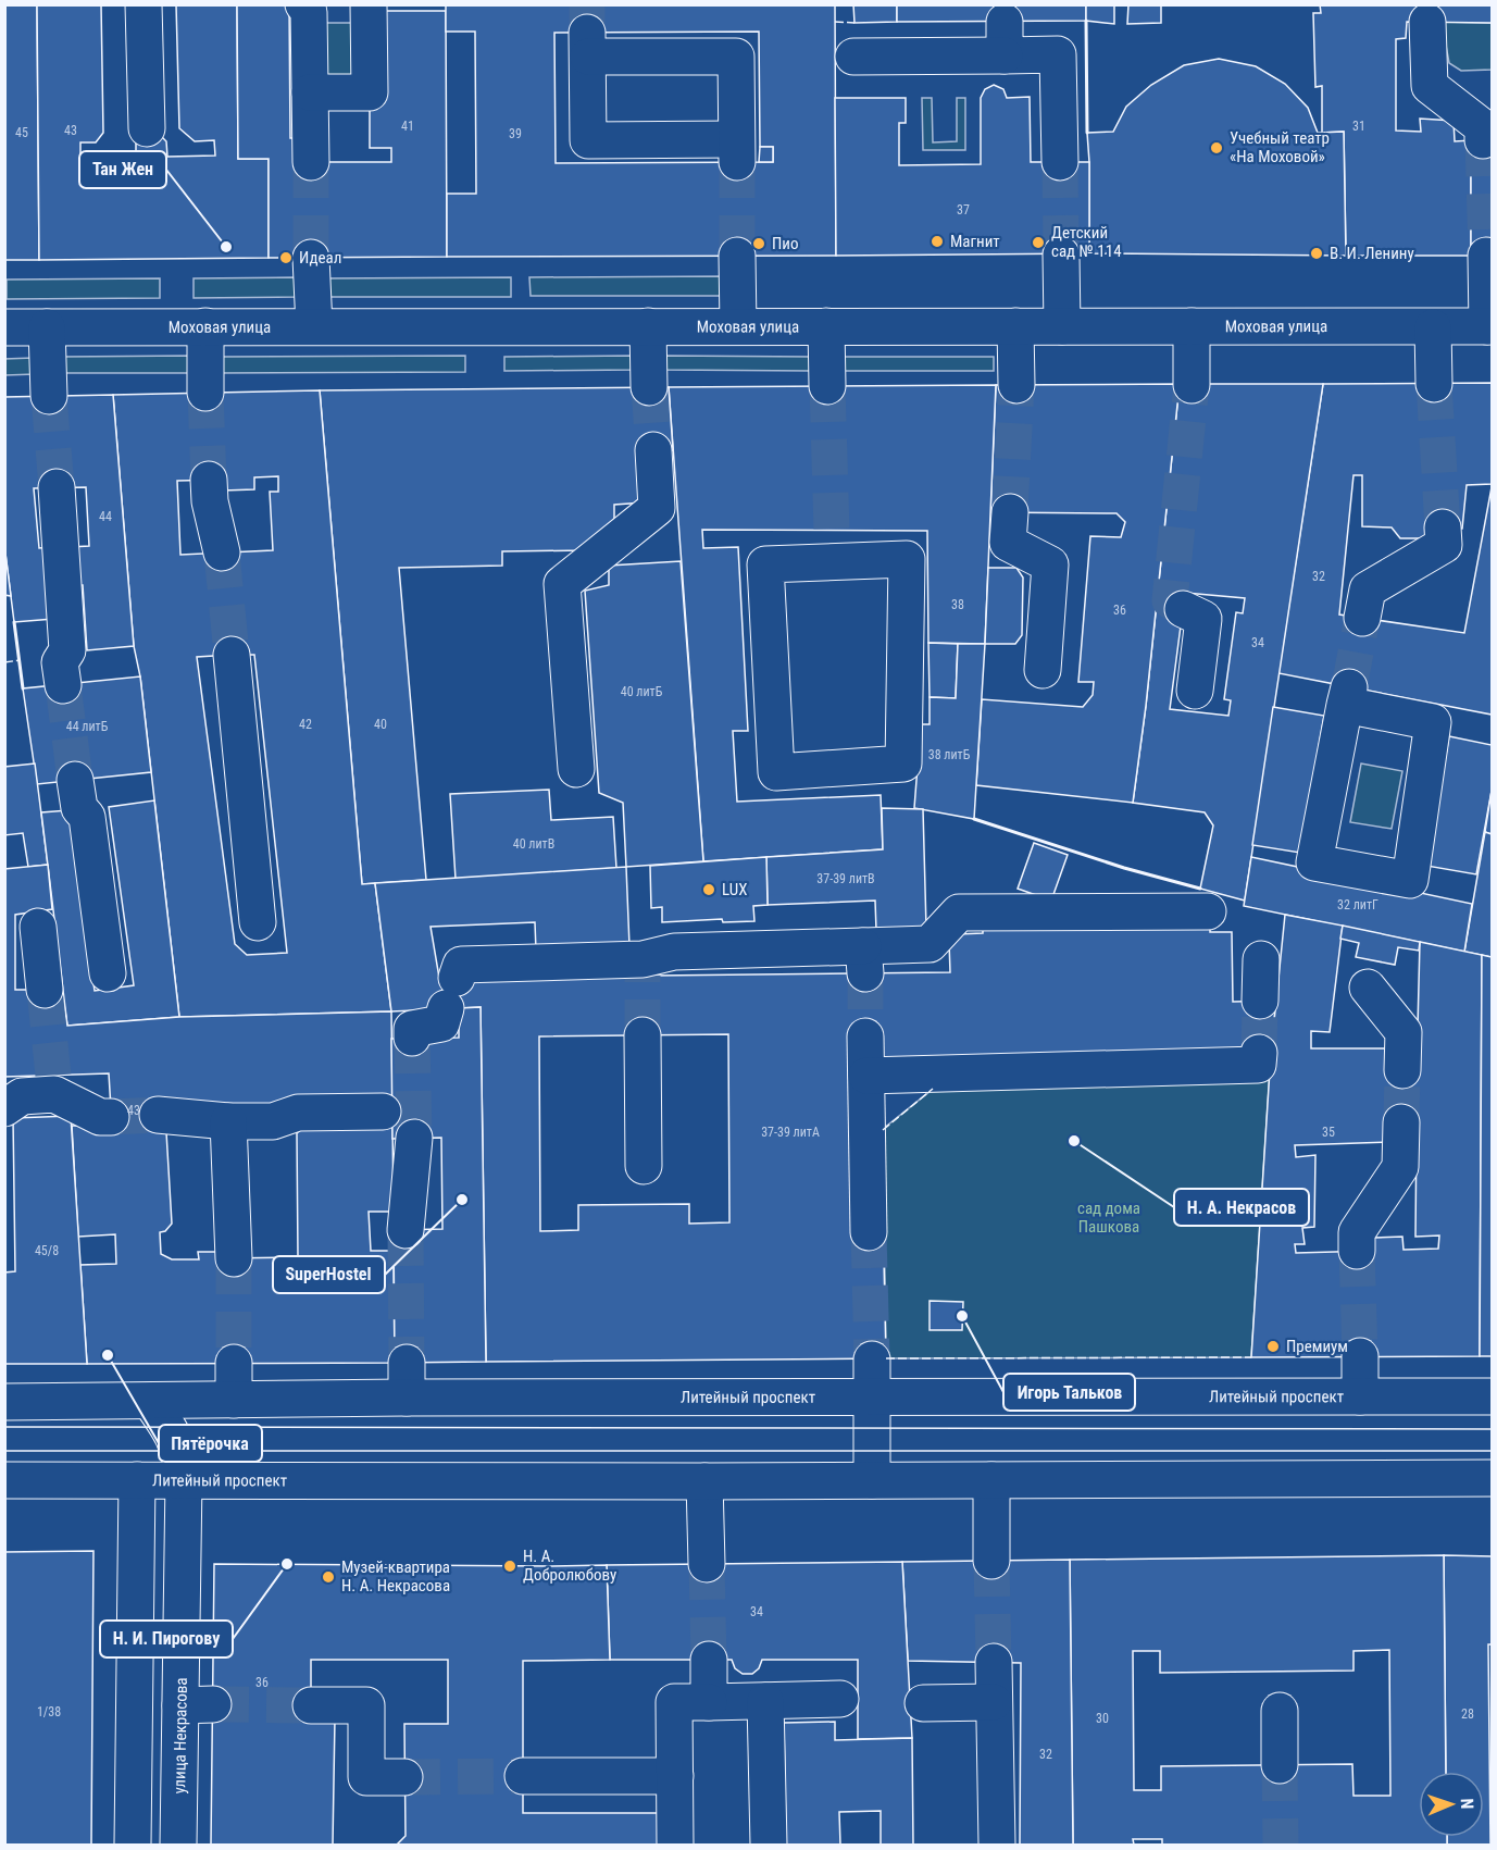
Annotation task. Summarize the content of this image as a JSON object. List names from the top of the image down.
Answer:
{
  "streets": {
    "main road": ["Моховая улица", "Литейный проспект", "улица Некрасова"]
  },
  "crossings": [
    ["Литейный проспект", "улица Некрасова"]
  ],
  "parks": ["сад дома Пашкова"],
  "places": [
    "Учебный театр «На Моховой»",
    "Магнит",
    "Детский сад № 114",
    "Пио",
    "Тан Жен",
    "В. И. Ленину",
    "Идеал",
    "LUX",
    "Н. А. Некрасов",
    "SuperHostel",
    "Игорь Тальков",
    "Премиум",
    "Пятёрочка",
    "Н. И. Пирогову",
    "Н. А. Добролюбову",
    "Музей-квартира Н. А. Некрасова"
  ],
  "house_numbers": [
    "41",
    "31",
    "43",
    "45",
    "39",
    "37",
    "44",
    "32",
    "38",
    "36",
    "34",
    "40 литБ",
    "42",
    "40",
    "44 литБ",
    "38 литБ",
    "40 литВ",
    "37-39 литВ",
    "32 литГ",
    "43",
    "37-39 литА",
    "35",
    "45/8",
    "34",
    "36",
    "1/38",
    "28",
    "30",
    "32"
  ],
  "north": "right"
}
